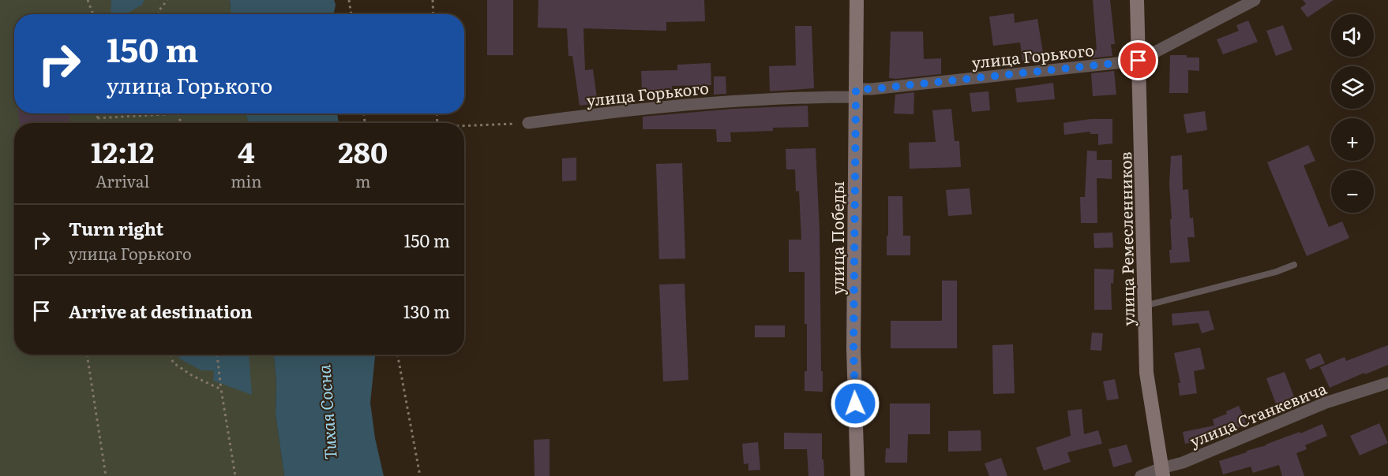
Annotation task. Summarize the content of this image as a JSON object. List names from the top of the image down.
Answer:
{
  "streets": {
    "street": [
      "улица Горького",
      "улица Победы",
      "улица Ремесленников",
      "улица Станкевича"
    ]
  },
  "crossings": [
    ["улица Горького", "улица Победы"],
    ["улица Горького", "улица Ремесленников"],
    ["улица Ремесленников", "улица Станкевича"]
  ],
  "water": ["Тихая Сосна"],
  "page": {
    "map_buttons": ["+", "−"],
    "turn": ["150 m", "улица Горького"],
    "eta": [
      "12:12",
      "Arrival",
      "4",
      "min",
      "280",
      "m"
    ],
    "list": [
      {
        "name": "Turn right",
        "note": "улица Горького",
        "value": "150 m"
      },
      {
        "name": "Arrive at destination",
        "value": "130 m"
      }
    ]
  }
}
